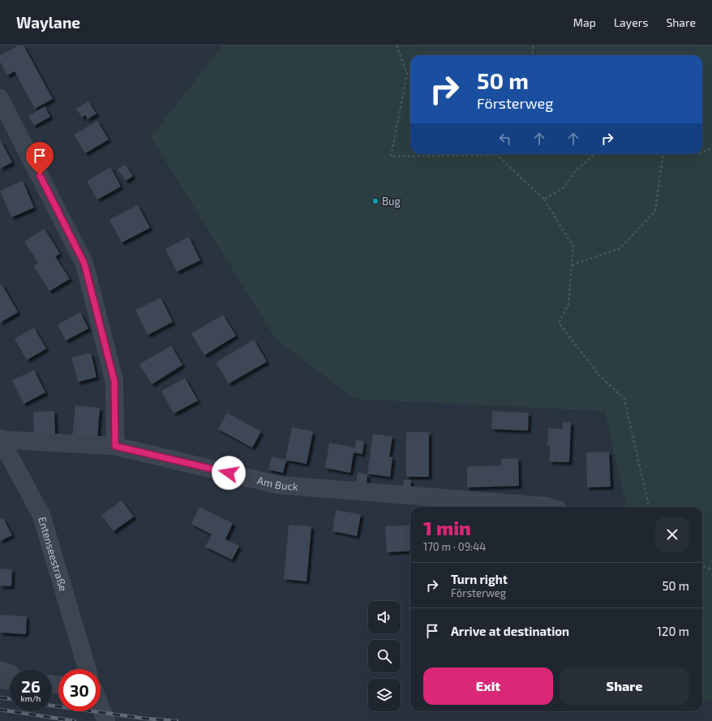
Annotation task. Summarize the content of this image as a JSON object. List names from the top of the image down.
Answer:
{
  "streets": {
    "street": ["Am Buck", "Entenseestraße"]
  },
  "crossings": [
    ["Am Buck", "Entenseestraße"]
  ],
  "places": ["Bug"],
  "page": {
    "header": "Waylane",
    "nav": ["Map", "Layers", "Share"],
    "turn": ["50 m", "Försterweg"],
    "heading": ["1 min", "170 m · 09:44"],
    "list": [
      {
        "name": "Turn right",
        "note": "Försterweg",
        "value": "50 m"
      },
      {
        "name": "Arrive at destination",
        "value": "120 m"
      }
    ],
    "buttons": ["Exit", "Share"],
    "speed": "26 km/h",
    "limit": "30"
  }
}
